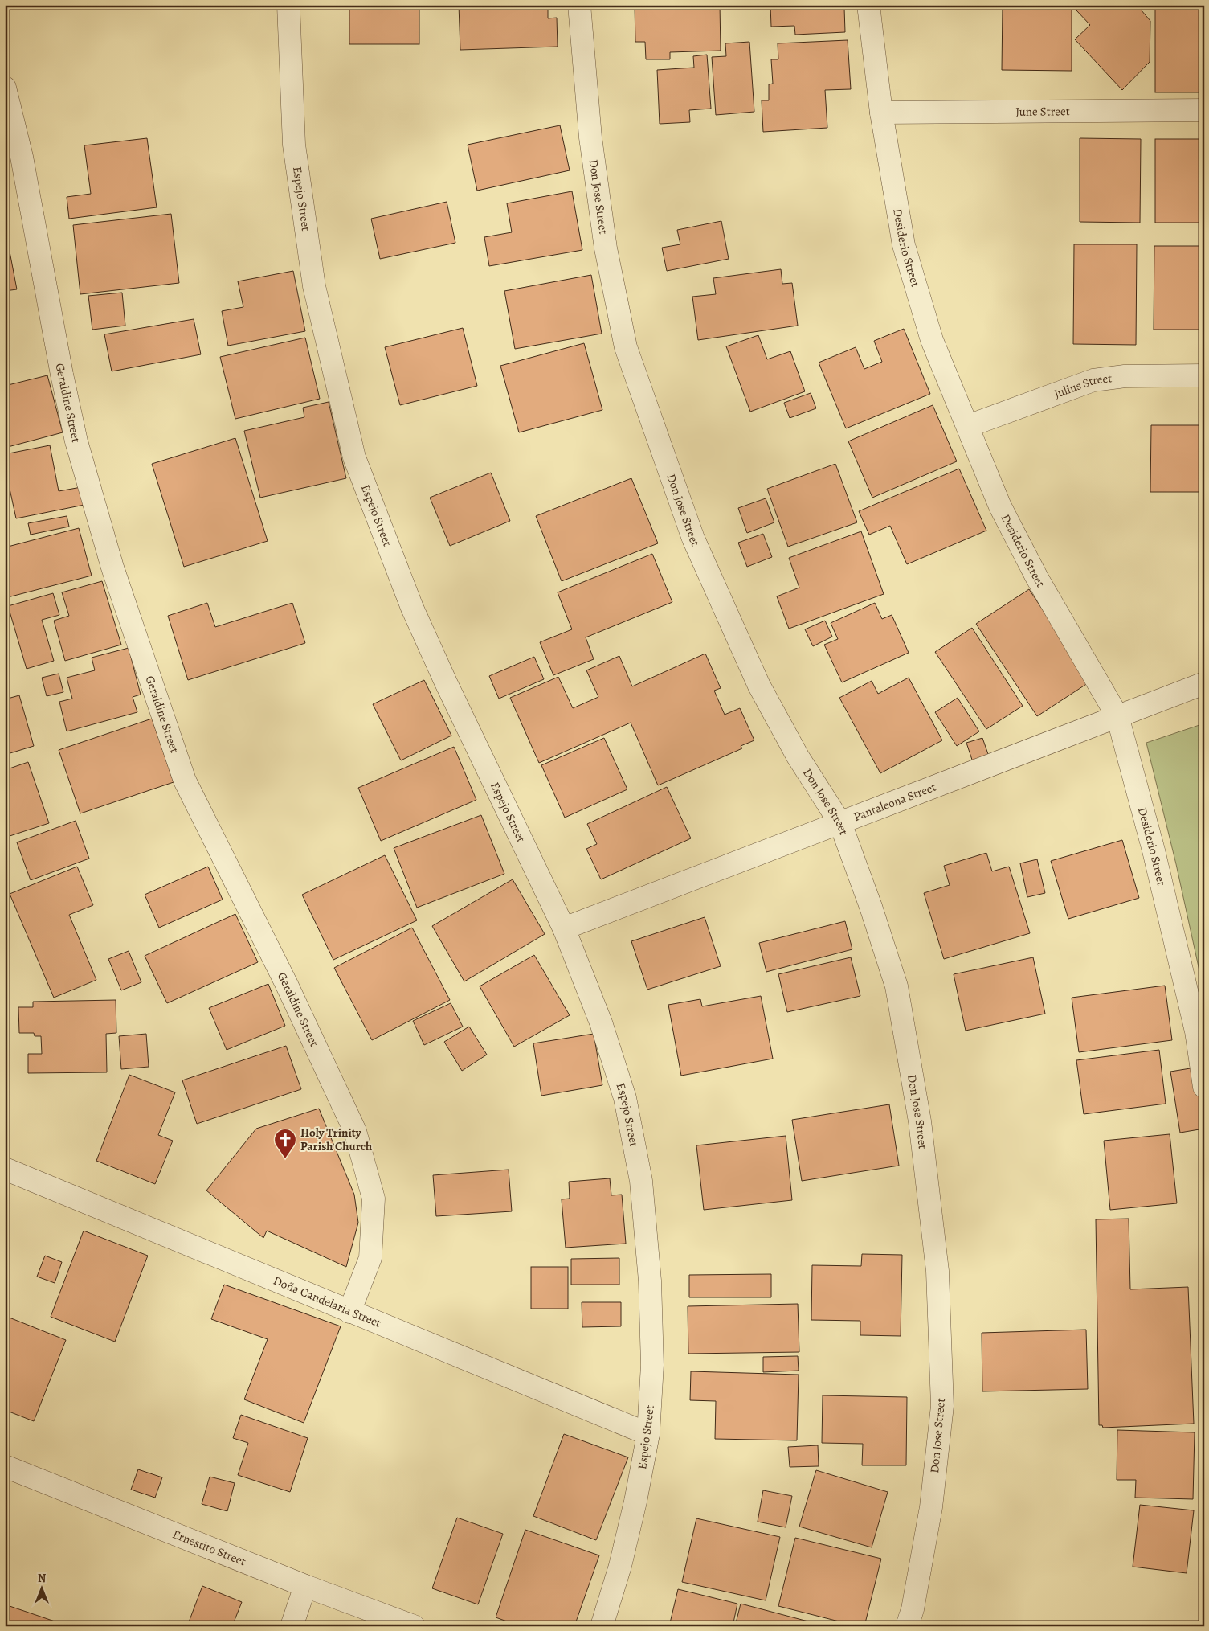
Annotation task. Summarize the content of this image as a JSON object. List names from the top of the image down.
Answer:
{
  "streets": {
    "street": [
      "June Street",
      "Don Jose Street",
      "Espejo Street",
      "Desiderio Street",
      "Julius Street",
      "Geraldine Street",
      "Pantaleona Street",
      "Doña Candelaria Street",
      "Ernestito Street"
    ]
  },
  "crossings": [
    ["June Street", "Desiderio Street"],
    ["Don Jose Street", "Pantaleona Street"],
    ["Espejo Street", "Pantaleona Street"],
    ["Espejo Street", "Doña Candelaria Street"],
    ["Desiderio Street", "Julius Street"],
    ["Desiderio Street", "Pantaleona Street"],
    ["Geraldine Street", "Doña Candelaria Street"]
  ],
  "places": {
    "church": ["Holy Trinity Parish Church"]
  },
  "north": "top"
}
